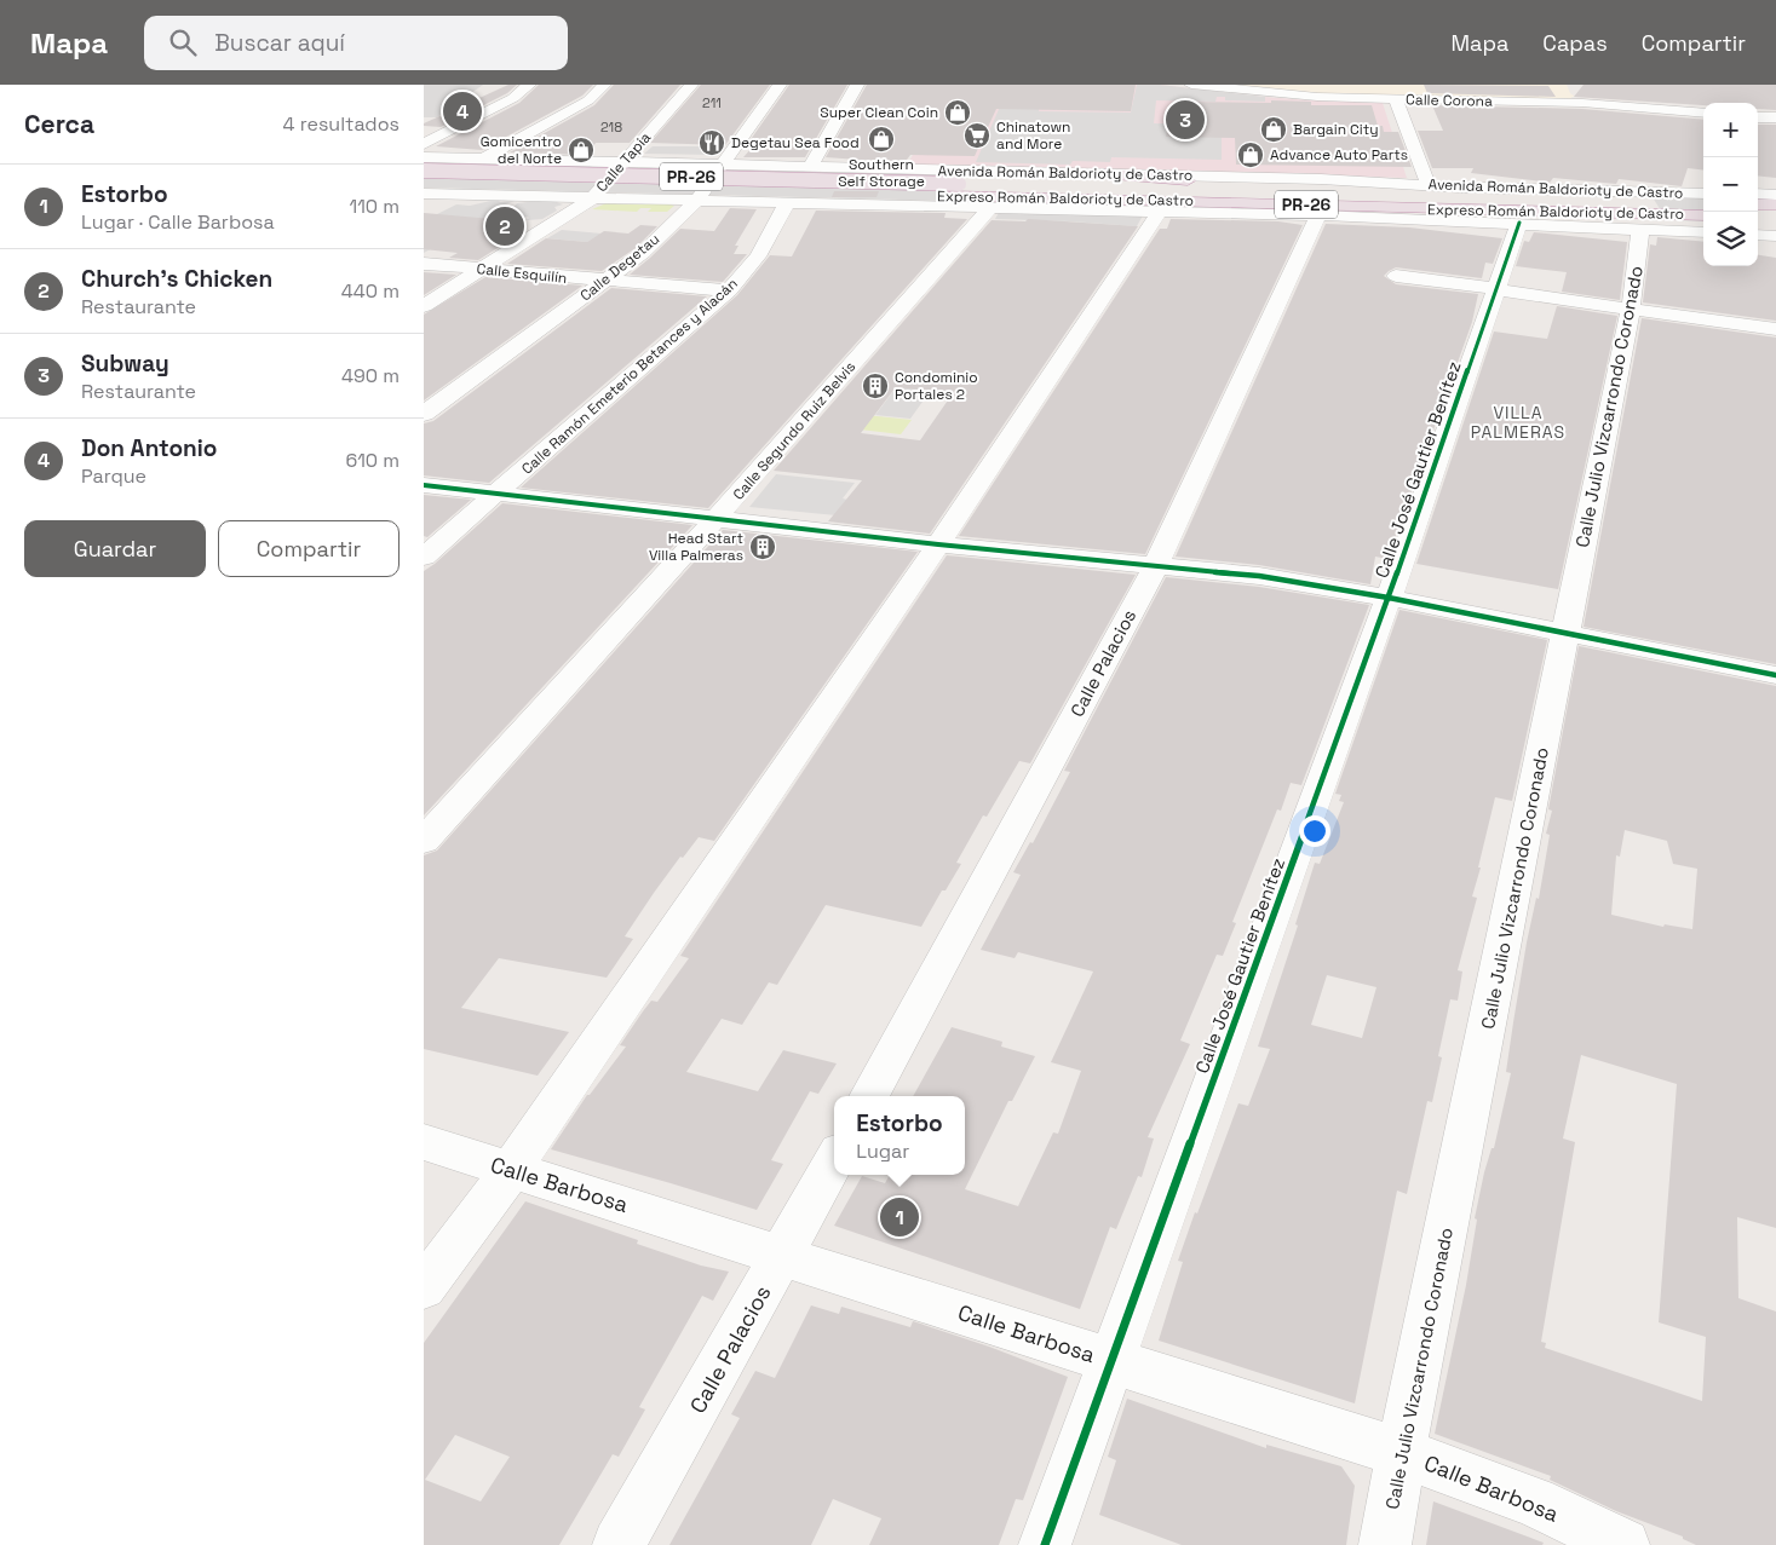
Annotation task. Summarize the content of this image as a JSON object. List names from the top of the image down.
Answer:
{
  "streets": {
    "highway": ["PR-26", "Expreso Román Baldorioty de Castro"],
    "street": [
      "Calle Corona",
      "Calle Tapia",
      "Avenida Román Baldorioty de Castro",
      "Calle Degetau",
      "Calle Esquilín",
      "Calle Ramón Emeterio Betances y Alacán",
      "Calle Julio Vizcarrondo Coronado",
      "Calle Segundo Ruiz Belvis",
      "Calle José Gautier Benítez",
      "Calle Palacios",
      "Calle Barbosa"
    ]
  },
  "crossings": [
    ["Calle Tapia", "Avenida Román Baldorioty de Castro"],
    ["Calle Tapia", "Calle Esquilín"],
    ["Avenida Román Baldorioty de Castro", "Expreso Román Baldorioty de Castro"],
    ["Avenida Román Baldorioty de Castro", "Calle Degetau"],
    ["Avenida Román Baldorioty de Castro", "Calle Ramón Emeterio Betances y Alacán"],
    ["Avenida Román Baldorioty de Castro", "Calle Julio Vizcarrondo Coronado"],
    ["Avenida Román Baldorioty de Castro", "Calle Segundo Ruiz Belvis"],
    ["Avenida Román Baldorioty de Castro", "Calle José Gautier Benítez"],
    ["Avenida Román Baldorioty de Castro", "Calle Palacios"],
    ["Expreso Román Baldorioty de Castro", "Calle Julio Vizcarrondo Coronado"],
    ["Calle Degetau", "Calle Esquilín"],
    ["Calle Esquilín", "Calle Ramón Emeterio Betances y Alacán"],
    ["Calle Julio Vizcarrondo Coronado", "Calle Barbosa"],
    ["Calle José Gautier Benítez", "Calle Barbosa"],
    ["Calle Palacios", "Calle Barbosa"]
  ],
  "districts": ["VILLA PALMERAS"],
  "places": {
    "shop": [
      "Super Clean Coin",
      "Bargain City",
      "Southern Self Storage",
      "Gomicentro del Norte",
      "Advance Auto Parts"
    ],
    "supermarket": ["Chinatown and More"],
    "restaurant": ["Degetau Sea Food"],
    "building": ["Condominio Portales 2", "Head Start Villa Palmeras"]
  },
  "house_numbers": ["211", "218"],
  "page": {
    "header": "Mapa",
    "search": "Buscar aquí",
    "nav": ["Mapa", "Capas", "Compartir"],
    "heading": ["Cerca", "4 resultados"],
    "pins": [
      "4",
      "3",
      "2",
      "1"
    ],
    "map_buttons": ["+", "−"],
    "list": [
      {
        "mark": "1",
        "name": "Estorbo",
        "note": "Lugar · Calle Barbosa",
        "value": "110 m"
      },
      {
        "mark": "2",
        "name": "Church's Chicken",
        "note": "Restaurante",
        "value": "440 m"
      },
      {
        "mark": "3",
        "name": "Subway",
        "note": "Restaurante",
        "value": "490 m"
      },
      {
        "mark": "4",
        "name": "Don Antonio",
        "note": "Parque",
        "value": "610 m"
      }
    ],
    "buttons": ["Guardar", "Compartir"],
    "popup": ["Estorbo", "Lugar"]
  }
}
